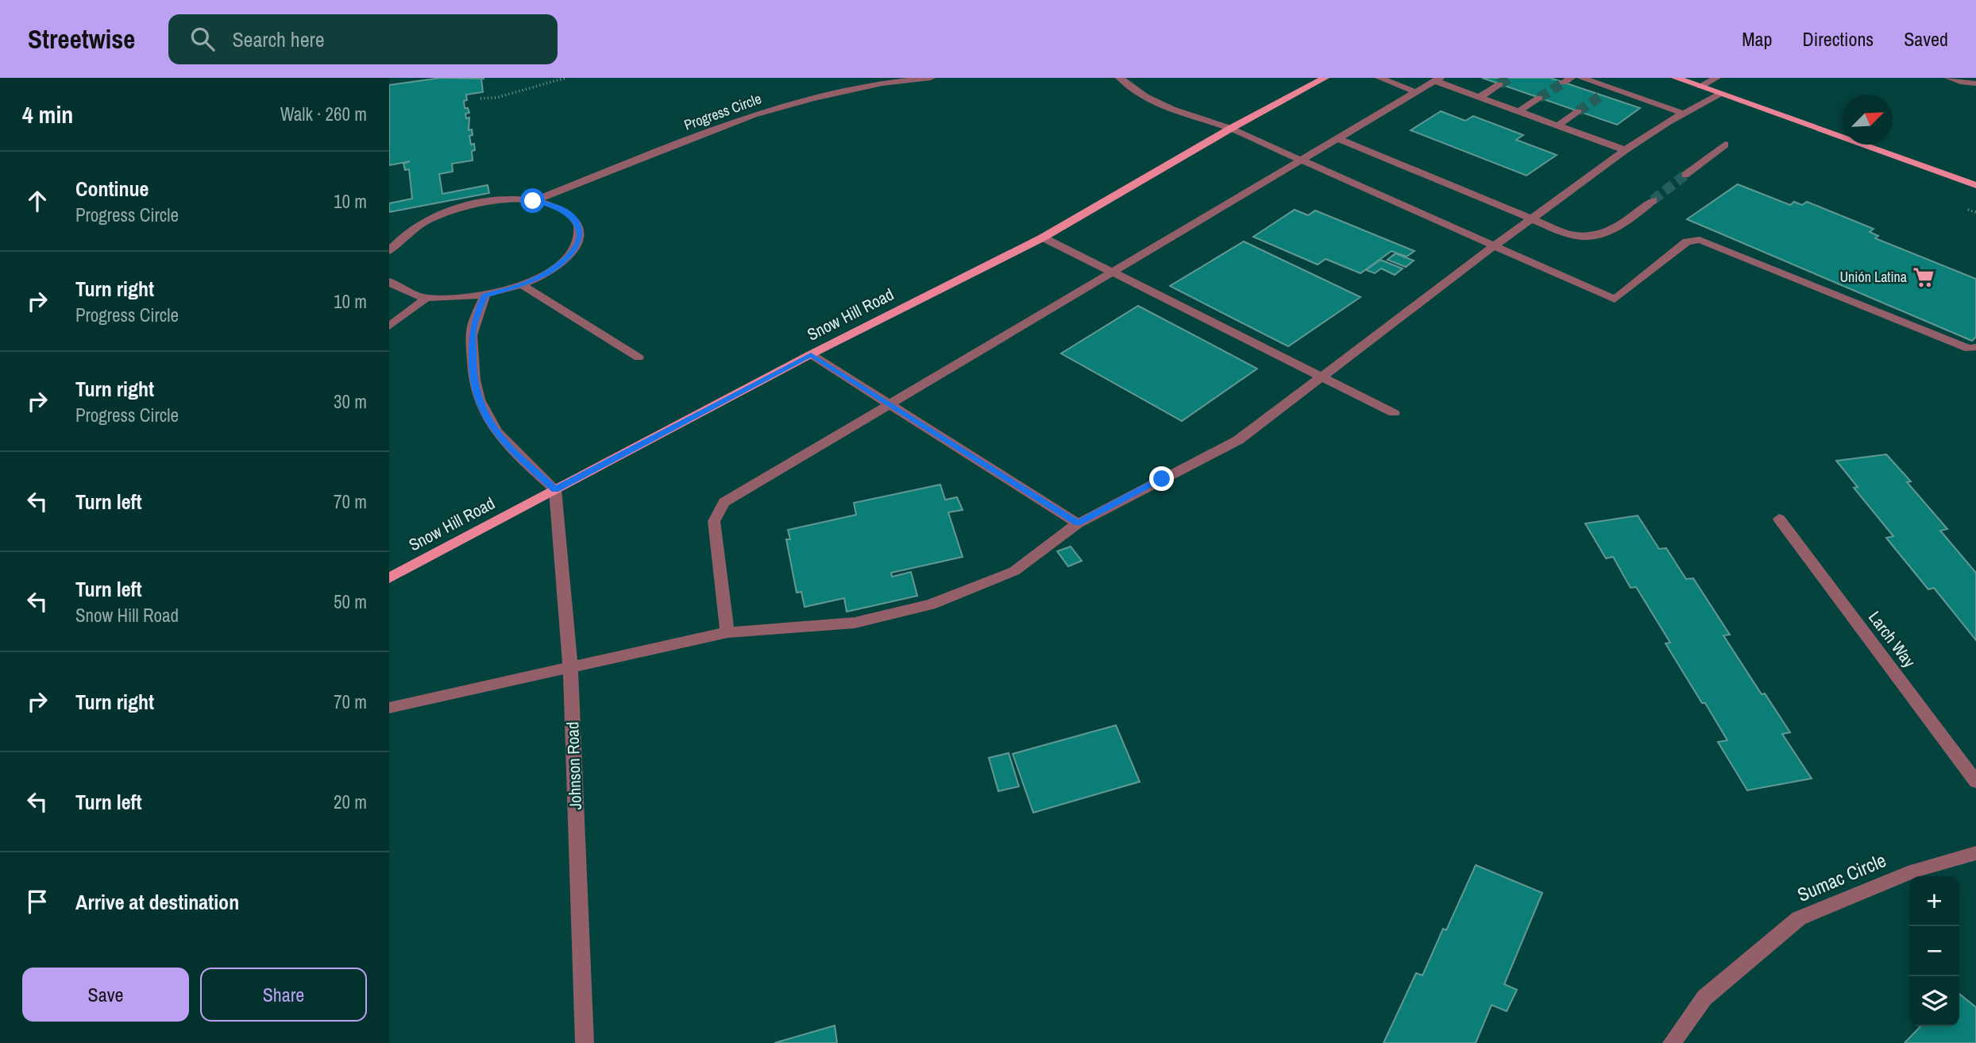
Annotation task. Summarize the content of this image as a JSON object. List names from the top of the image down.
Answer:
{
  "streets": {
    "main road": ["Snow Hill Road"],
    "street": [
      "Progress Circle",
      "Larch Way",
      "Johnson Road",
      "Sumac Circle"
    ]
  },
  "crossings": [
    ["Snow Hill Road", "Johnson Road"]
  ],
  "places": {
    "supermarket": ["Unión Latina"]
  },
  "north": "top right",
  "page": {
    "header": "Streetwise",
    "search": "Search here",
    "nav": ["Map", "Directions", "Saved"],
    "heading": ["4 min", "Walk · 260 m"],
    "list": [
      ["Continue", "Progress Circle", "10 m"],
      ["Turn right", "Progress Circle", "10 m"],
      ["Turn right", "Progress Circle", "30 m"],
      ["Turn left", "70 m"],
      ["Turn left", "Snow Hill Road", "50 m"],
      ["Turn right", "70 m"],
      ["Turn left", "20 m"],
      "Arrive at destination"
    ],
    "map_buttons": ["+", "−"],
    "buttons": ["Save", "Share"]
  }
}
